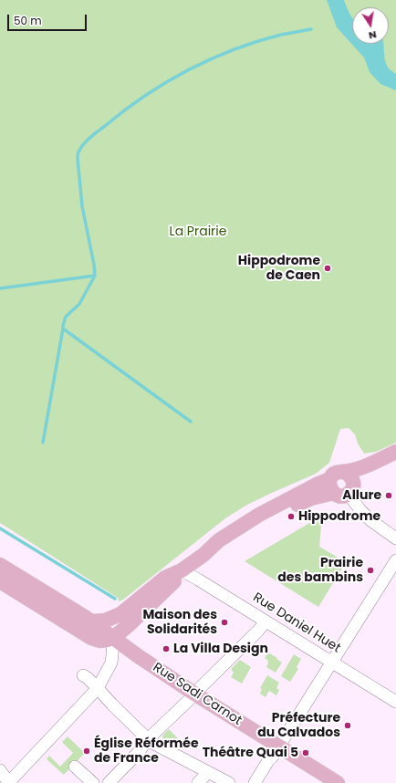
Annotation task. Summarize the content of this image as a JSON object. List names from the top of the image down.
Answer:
{
  "streets": {
    "main road": ["Rue Sadi Carnot"],
    "street": ["Rue Daniel Huet"]
  },
  "parks": ["La Prairie"],
  "places": [
    "Hippodrome de Caen",
    "Allure",
    "Hippodrome",
    "Prairie des bambins",
    "Maison des Solidarités",
    "La Villa Design",
    "Préfecture du Calvados",
    "Église Réformée de France",
    "Théâtre Quai 5"
  ],
  "scale_bar": "50 m",
  "north": "bottom"
}
